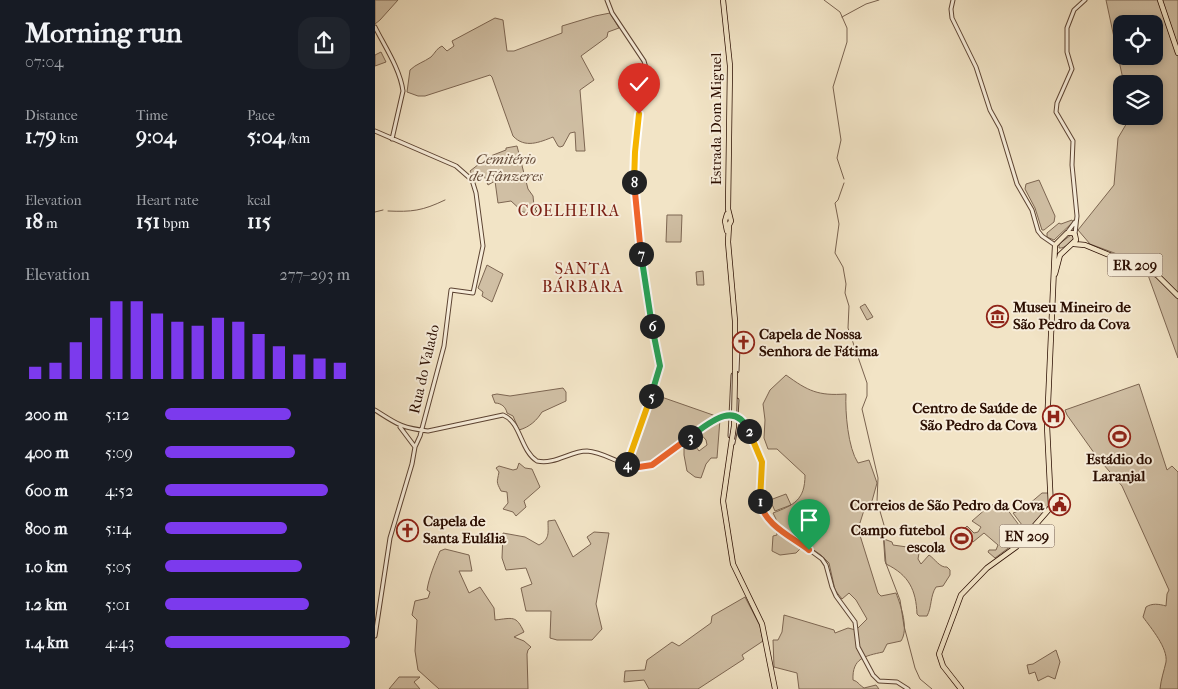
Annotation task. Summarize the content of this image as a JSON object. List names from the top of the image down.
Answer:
{
  "streets": {
    "main road": ["Estrada Dom Miguel", "ER 209", "EN 209"],
    "street": ["Rua do Valado"]
  },
  "districts": ["COELHEIRA", "SANTA BÁRBARA"],
  "parks": ["Cemitério de Fânzeres"],
  "places": {
    "museum": ["Museu Mineiro de São Pedro da Cova"],
    "church": ["Capela de Nossa Senhora de Fátima", "Capela de Santa Eulália"],
    "hospital": ["Centro de Saúde de São Pedro da Cova"],
    "sports": ["Estádio do Laranjal", "Campo futebol escola"],
    "public building": ["Correios de São Pedro da Cova"]
  },
  "page": {
    "heading": ["Morning run", "07:04"],
    "stats": [
      ["Distance", "1.79 km"],
      ["Time", "9:04"],
      ["Pace", "5:04 /km"],
      ["Elevation", "18 m"],
      ["Heart rate", "151 bpm"],
      ["kcal", "115"]
    ],
    "pins": [
      "8",
      "7",
      "6",
      "5",
      "2",
      "3",
      "4",
      "1"
    ],
    "chart": ["Elevation", "277–293 m"],
    "list": [
      {
        "name": "200 m",
        "note": "5:12"
      },
      {
        "name": "400 m",
        "note": "5:09"
      },
      {
        "name": "600 m",
        "note": "4:52"
      },
      {
        "name": "800 m",
        "note": "5:14"
      },
      {
        "name": "1.0 km",
        "note": "5:05"
      },
      {
        "name": "1.2 km",
        "note": "5:01"
      },
      {
        "name": "1.4 km",
        "note": "4:43"
      }
    ]
  }
}
